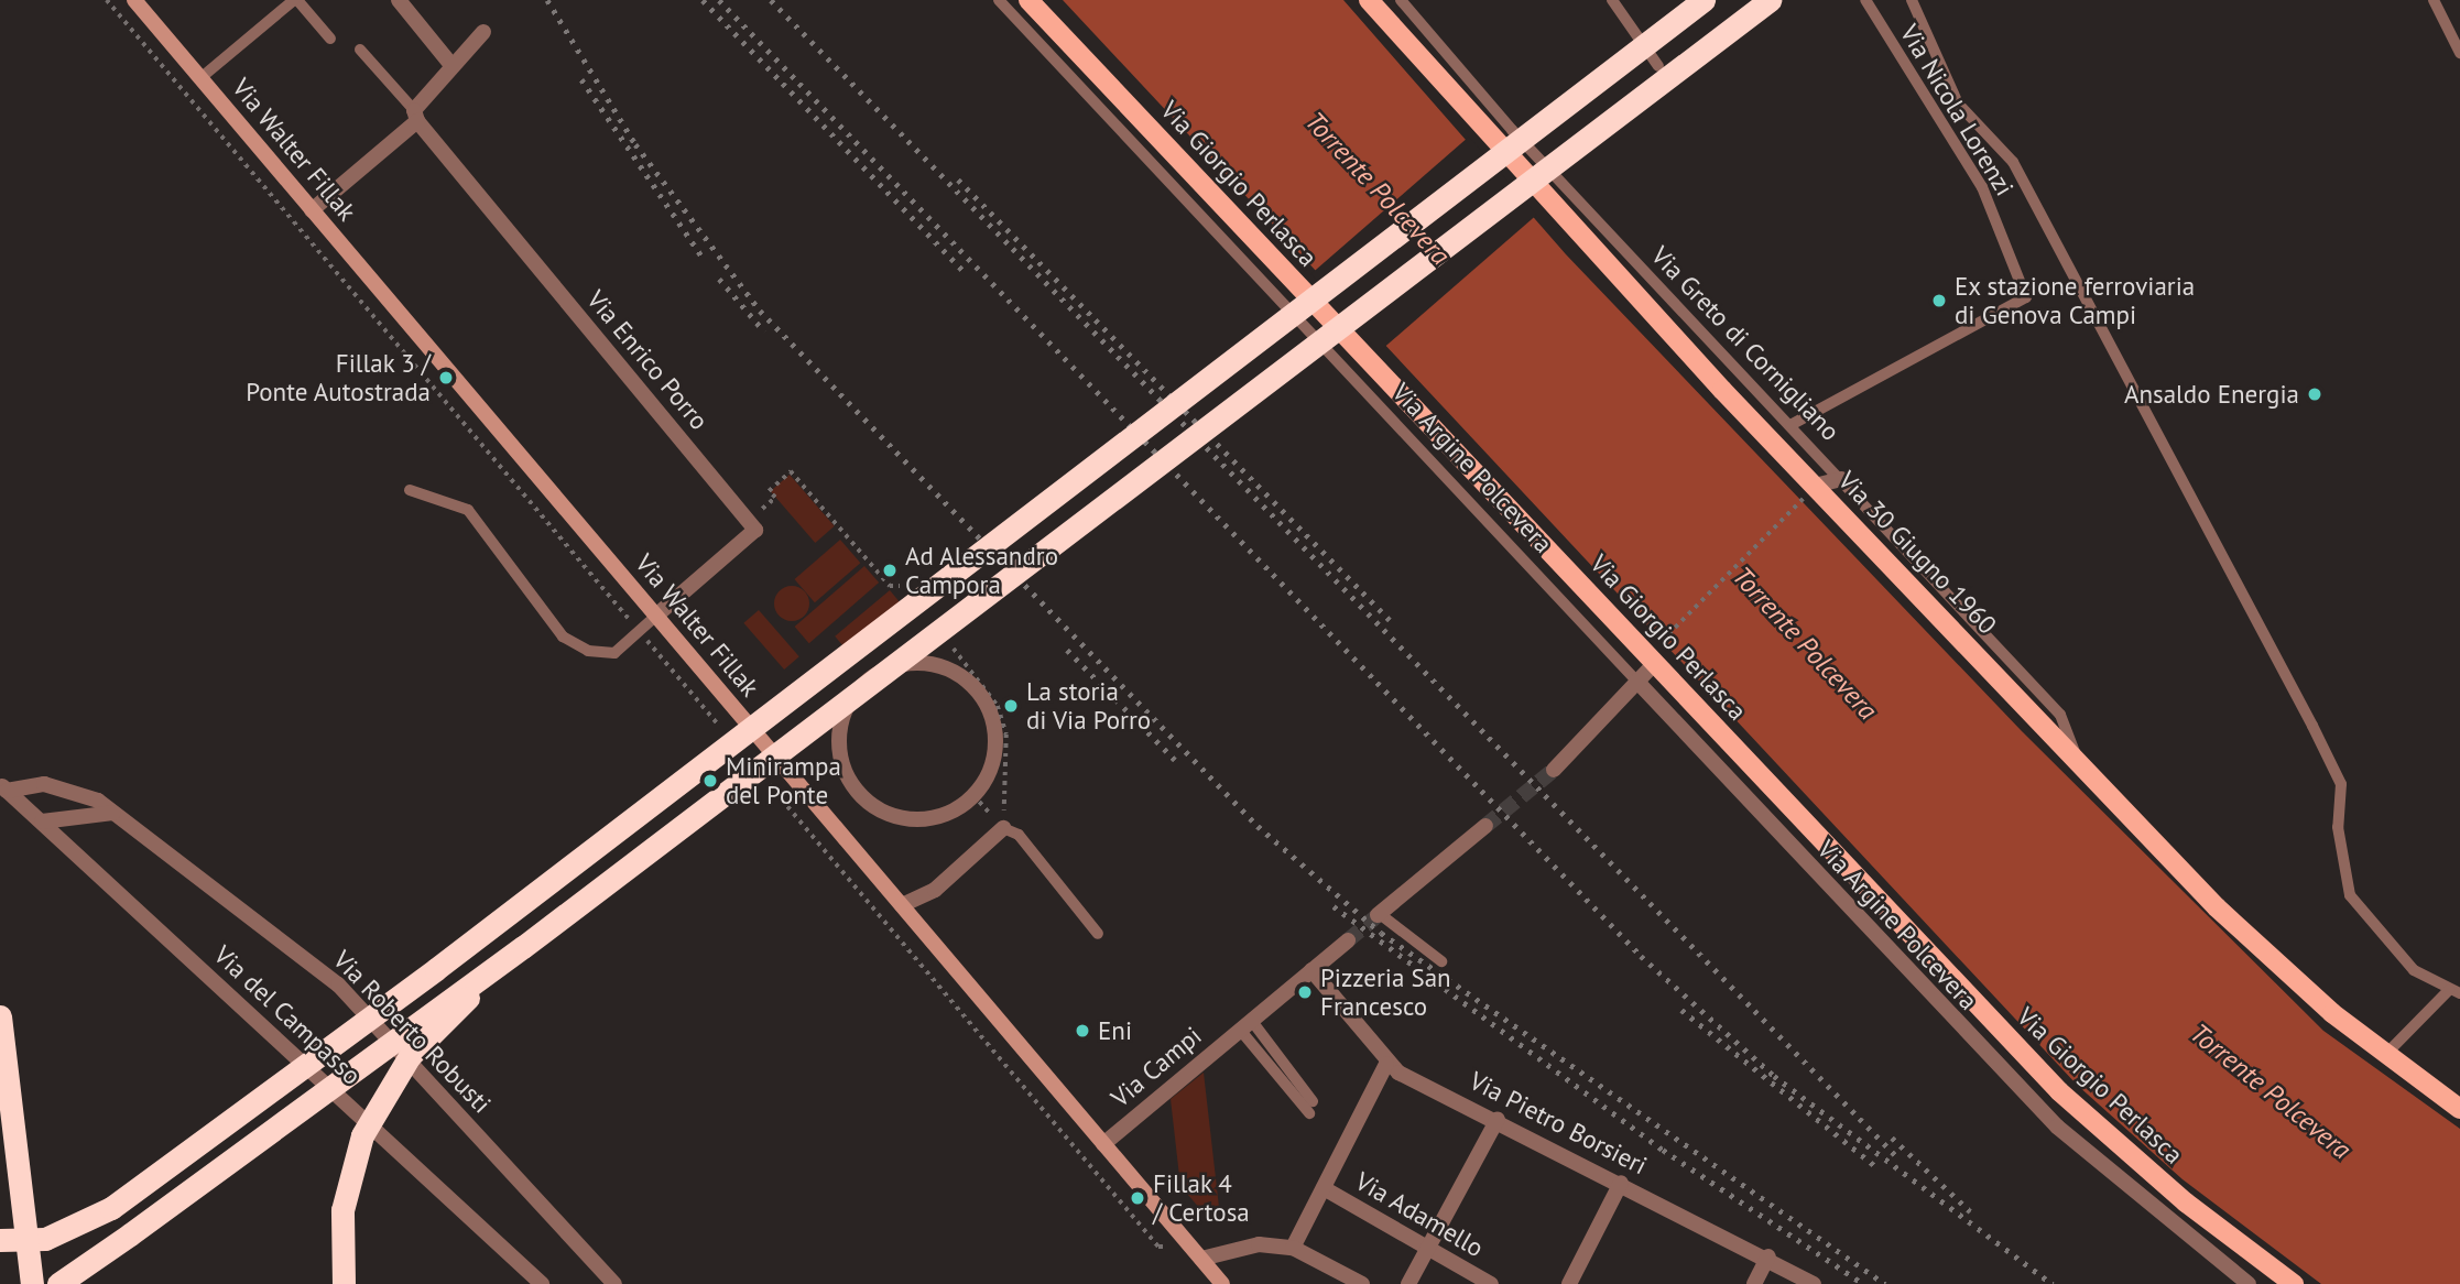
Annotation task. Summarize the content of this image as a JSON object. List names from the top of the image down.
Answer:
{
  "streets": {
    "main road": ["Via Walter Fillak", "Via Giorgio Perlasca", "Via 30 Giugno 1960"],
    "street": [
      "Via Enrico Porro",
      "Via Argine Polcevera",
      "Via del Campasso",
      "Via Roberto Robusti",
      "Via Campi",
      "Via Pietro Borsieri",
      "Via Adamello"
    ],
    "lane": ["Via Nicola Lorenzi", "Via Greto di Cornigliano"]
  },
  "crossings": [
    ["Via Nicola Lorenzi", "Via Greto di Cornigliano"],
    ["Via Walter Fillak", "Via Enrico Porro"],
    ["Via Walter Fillak", "Via Campi"],
    ["Via Greto di Cornigliano", "Via 30 Giugno 1960"],
    ["Via del Campasso", "Via Roberto Robusti"],
    ["Via Campi", "Via Pietro Borsieri"]
  ],
  "water": ["Torrente Polcevera"],
  "places": [
    "Ex stazione ferroviaria di Genova Campi",
    "Fillak 3 / Ponte Autostrada",
    "Ansaldo Energia",
    "Ad Alessandro Campora",
    "La storia di Via Porro",
    "Minirampa del Ponte",
    "Pizzeria San Francesco",
    "Eni",
    "Fillak 4 / Certosa"
  ]
}
